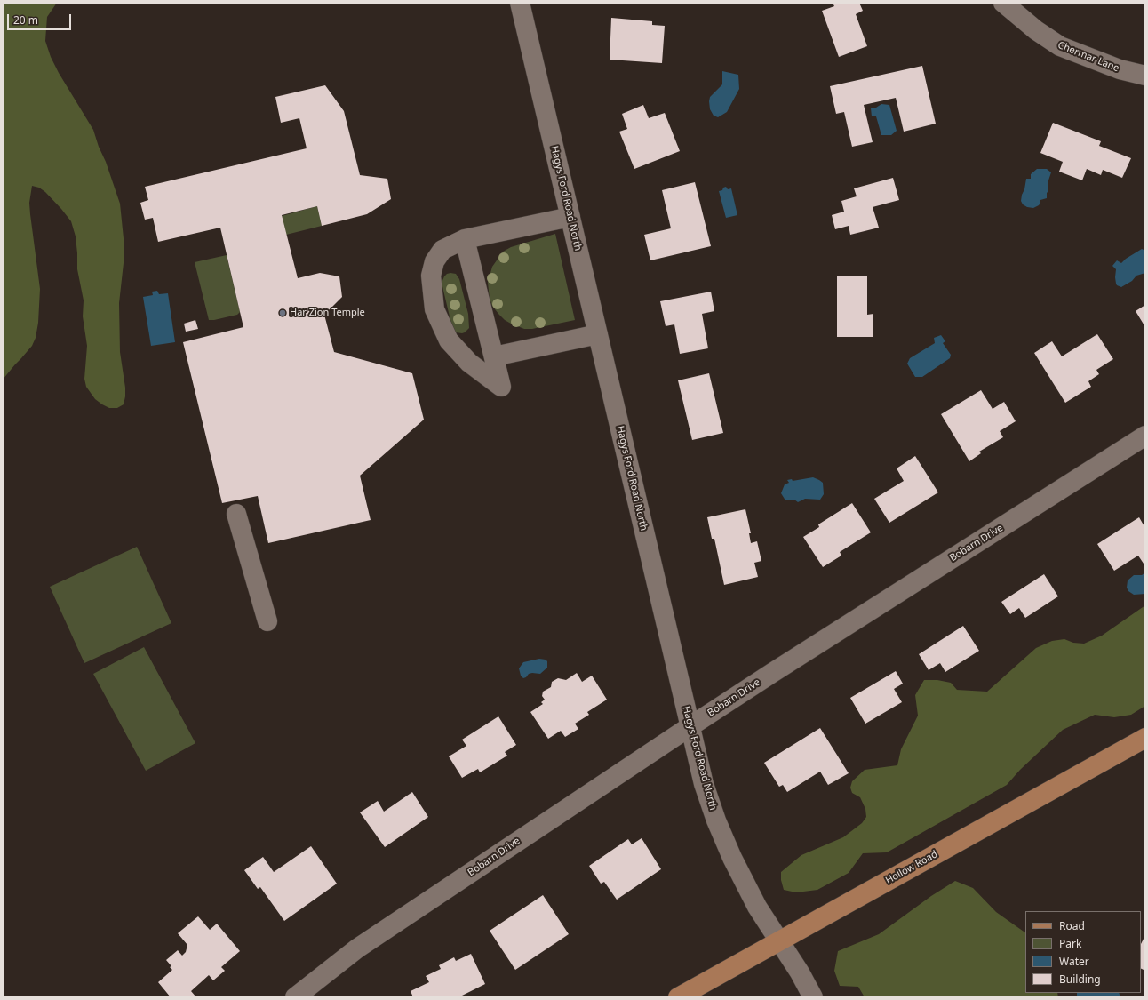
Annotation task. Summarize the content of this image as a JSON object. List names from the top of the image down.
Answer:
{
  "streets": {
    "main road": ["Hollow Road"],
    "street": ["Chermar Lane", "Hagys Ford Road North", "Bobarn Drive"]
  },
  "crossings": [
    ["Hagys Ford Road North", "Bobarn Drive"],
    ["Hagys Ford Road North", "Hollow Road"]
  ],
  "places": ["Har Zion Temple"],
  "legend": [
    "Road",
    "Park",
    "Water",
    "Building"
  ],
  "scale_bar": "20 m"
}
